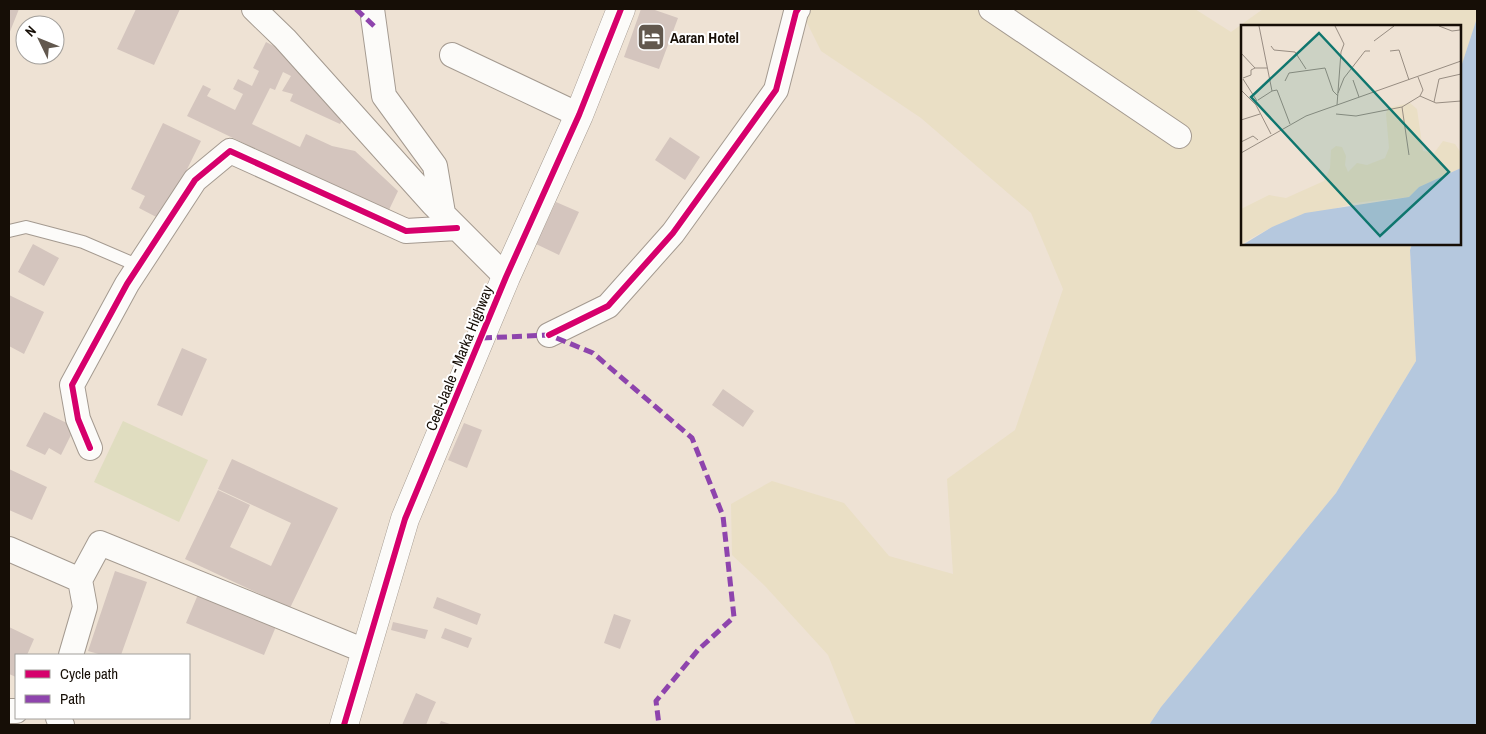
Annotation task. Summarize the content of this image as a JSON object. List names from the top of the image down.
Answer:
{
  "streets": {
    "street": ["Ceel-Jaale - Marka Highway"]
  },
  "places": {
    "hotel": ["Aaran Hotel"]
  },
  "legend": ["Cycle path", "Path"],
  "north": "top left"
}
